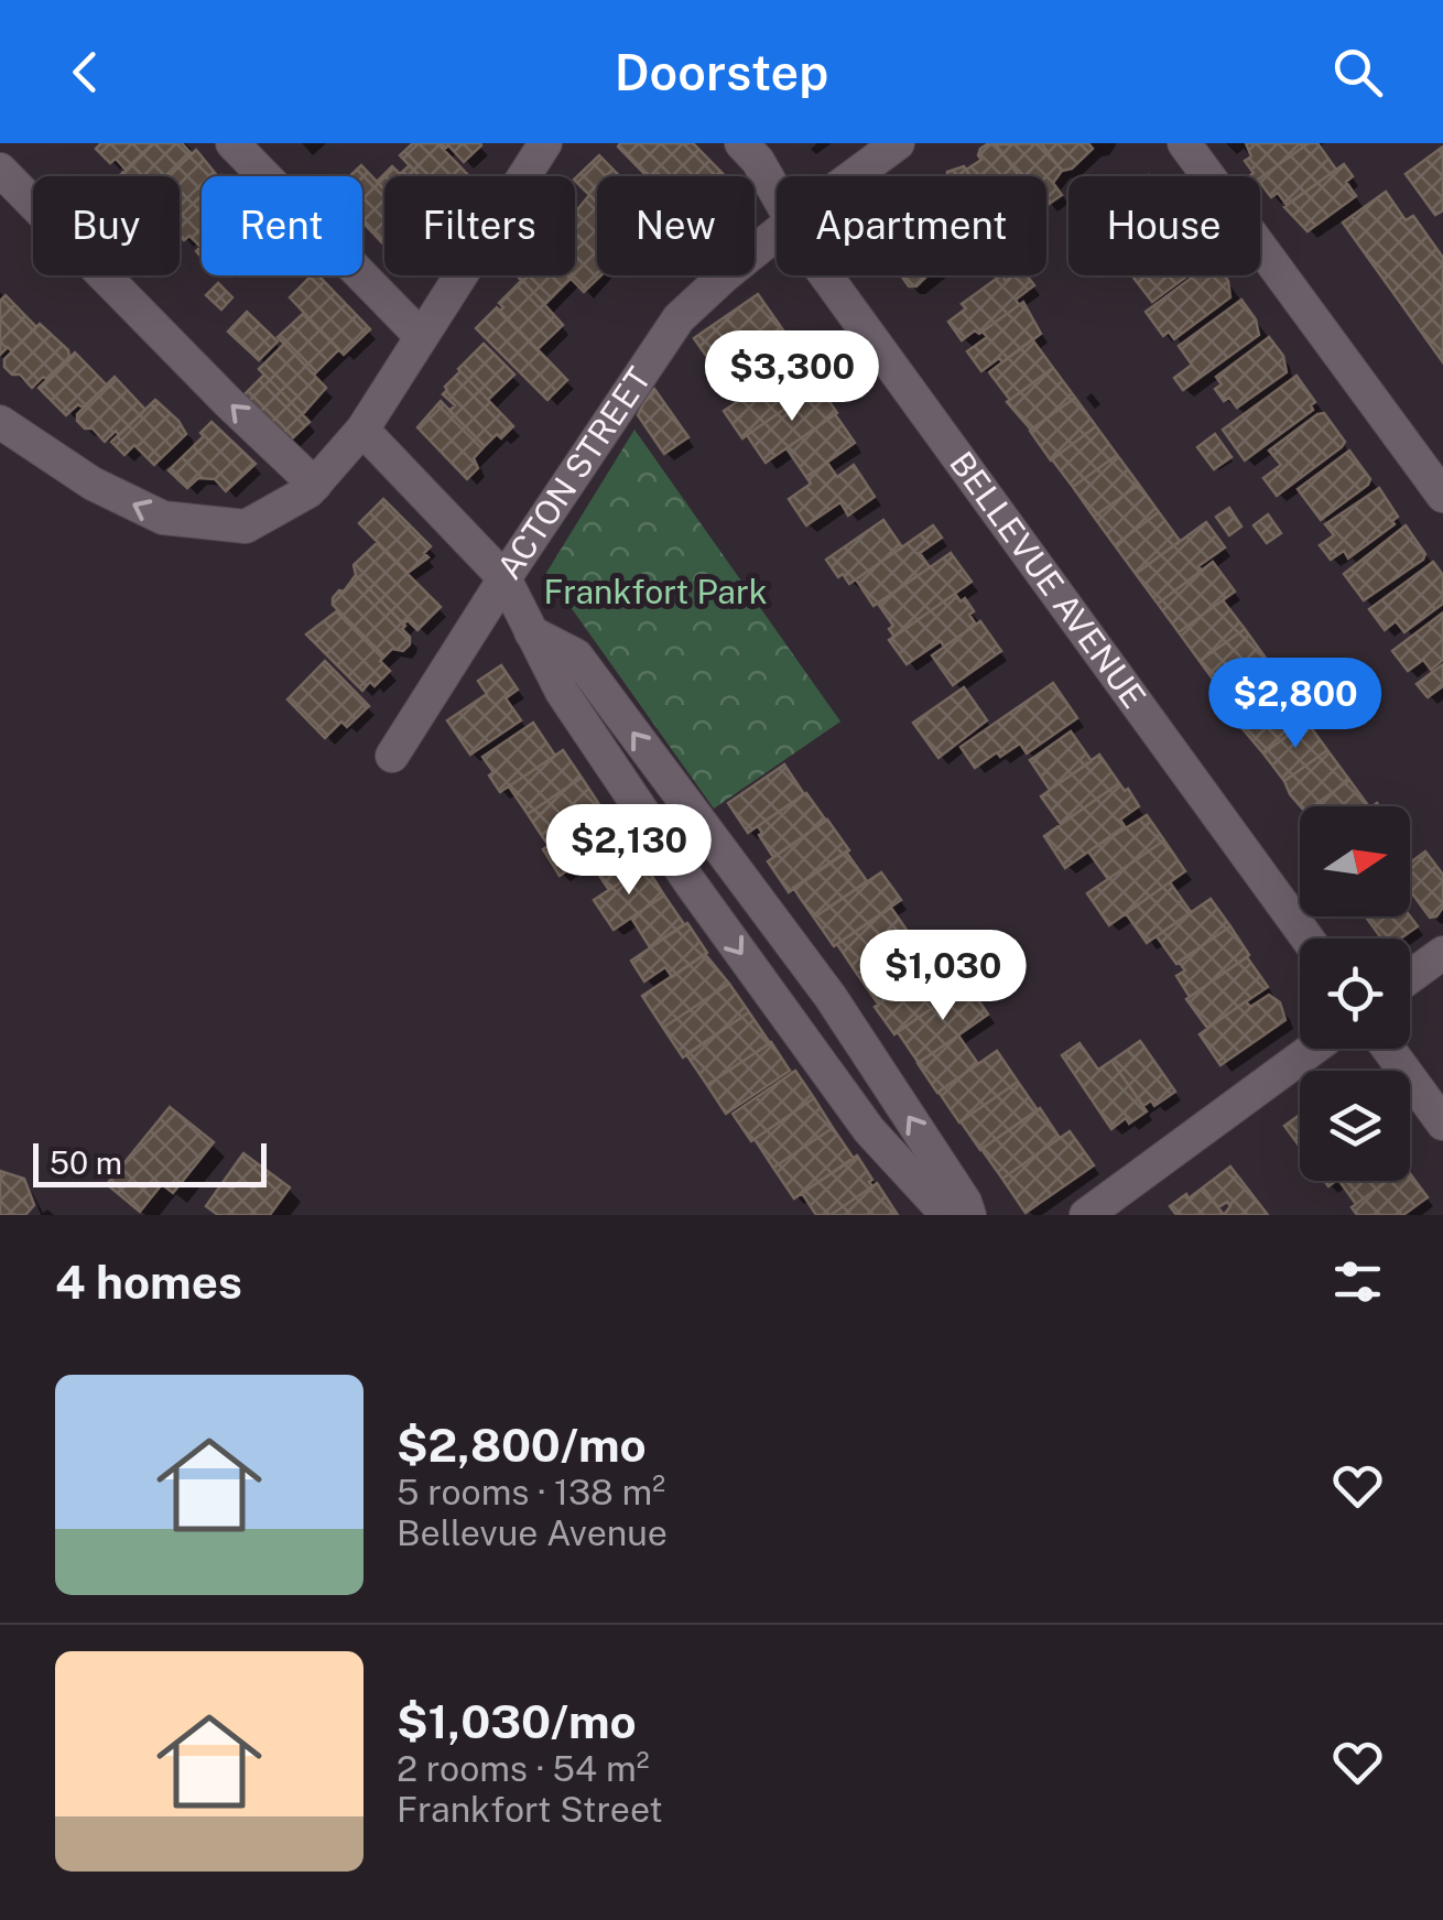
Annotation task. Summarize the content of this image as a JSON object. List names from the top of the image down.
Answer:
{
  "streets": {
    "street": ["ACTON STREET", "BELLEVUE AVENUE"]
  },
  "parks": ["Frankfort Park"],
  "scale_bar": "50 m",
  "north": "right",
  "page": {
    "header": "Doorstep",
    "chip": [
      "Buy",
      "Rent",
      "Filters",
      "New",
      "Apartment",
      "House"
    ],
    "price": [
      "$3,300",
      "$2,800",
      "$2,130",
      "$1,030"
    ],
    "scale": "50 m",
    "heading": "4 homes",
    "list": [
      {
        "name": "$2,800/mo",
        "note": "5 rooms · 138 m² · Bellevue Avenue"
      },
      {
        "name": "$1,030/mo",
        "note": "2 rooms · 54 m² · Frankfort Street"
      }
    ]
  }
}
